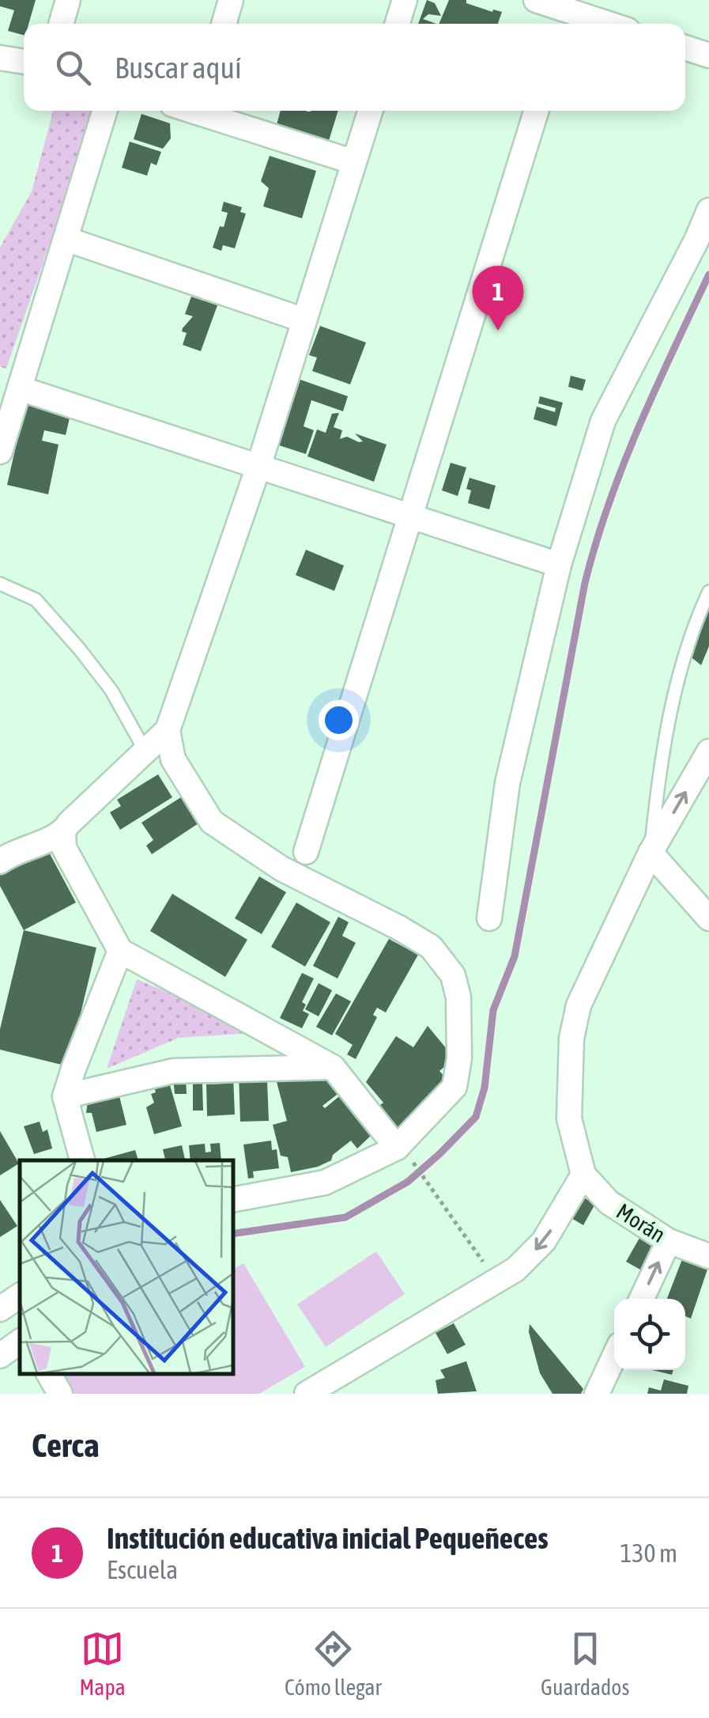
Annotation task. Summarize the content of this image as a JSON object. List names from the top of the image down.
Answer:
{
  "streets": {
    "street": ["Morán"]
  },
  "page": {
    "search": "Buscar aquí",
    "pins": "1",
    "heading": "Cerca",
    "list": [
      {
        "mark": "1",
        "name": "Institución educativa inicial Pequeñeces",
        "note": "Escuela",
        "value": "130 m"
      }
    ],
    "nav": ["Mapa", "Cómo llegar", "Guardados"]
  }
}
